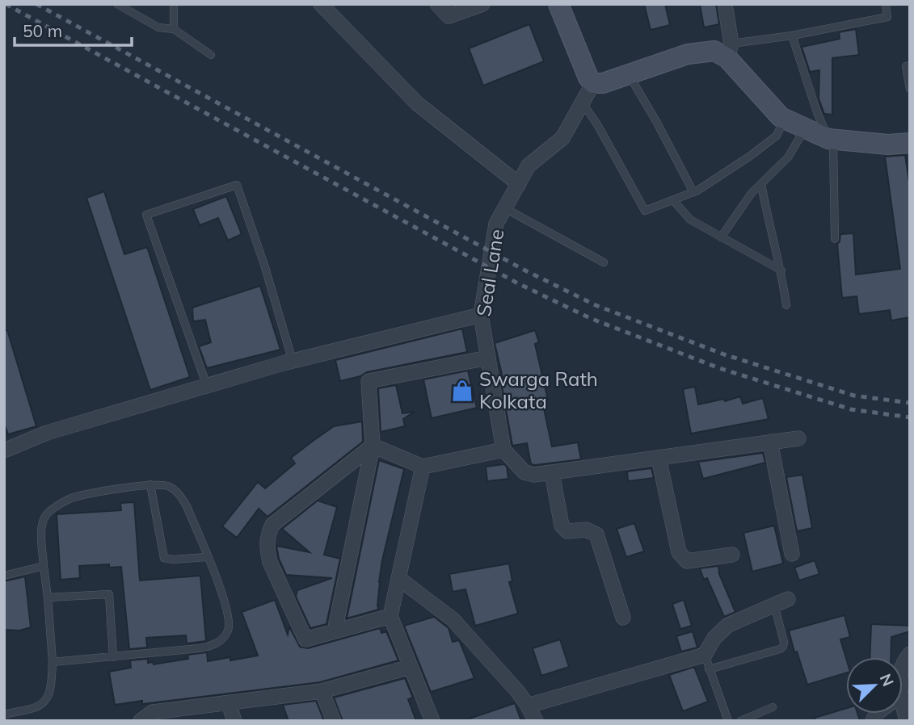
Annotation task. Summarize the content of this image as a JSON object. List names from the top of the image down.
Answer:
{
  "streets": {
    "street": ["Seal Lane"]
  },
  "places": {
    "shop": ["Swarga Rath Kolkata"]
  },
  "scale_bar": "50 m",
  "north": "top right"
}
